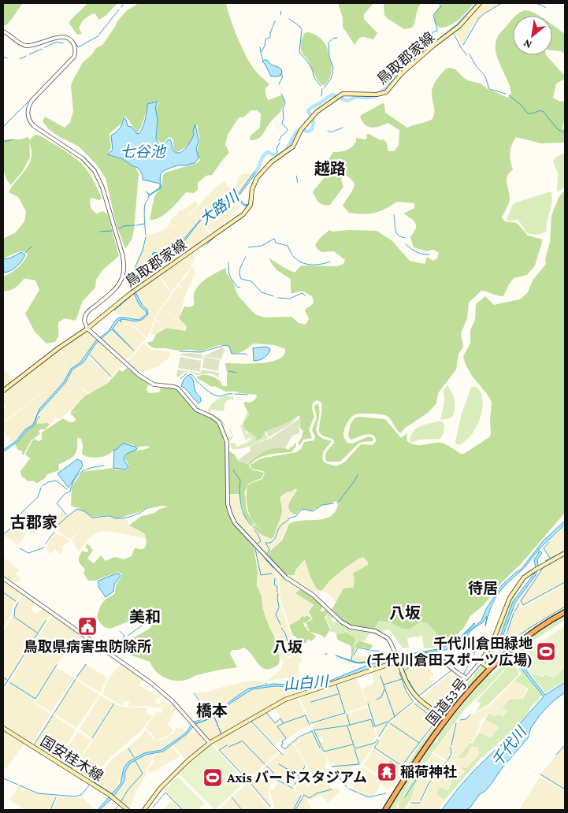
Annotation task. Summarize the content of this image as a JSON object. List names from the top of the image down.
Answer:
{
  "streets": {
    "highway": ["国道53号"],
    "main road": ["鳥取郡家線", "国安桂木線"]
  },
  "districts": [
    "越路",
    "古郡家",
    "待居",
    "八坂",
    "美和",
    "八坂",
    "橋本"
  ],
  "water": [
    "七谷池",
    "大路川",
    "山白川",
    "千代川"
  ],
  "places": {
    "public building": ["鳥取県病害虫防除所"],
    "sports": ["千代川倉田緑地 (千代川倉田スポーツ広場)", "Axis バードスタジアム"],
    "temple": ["稲荷神社"]
  },
  "north": "bottom left"
}
